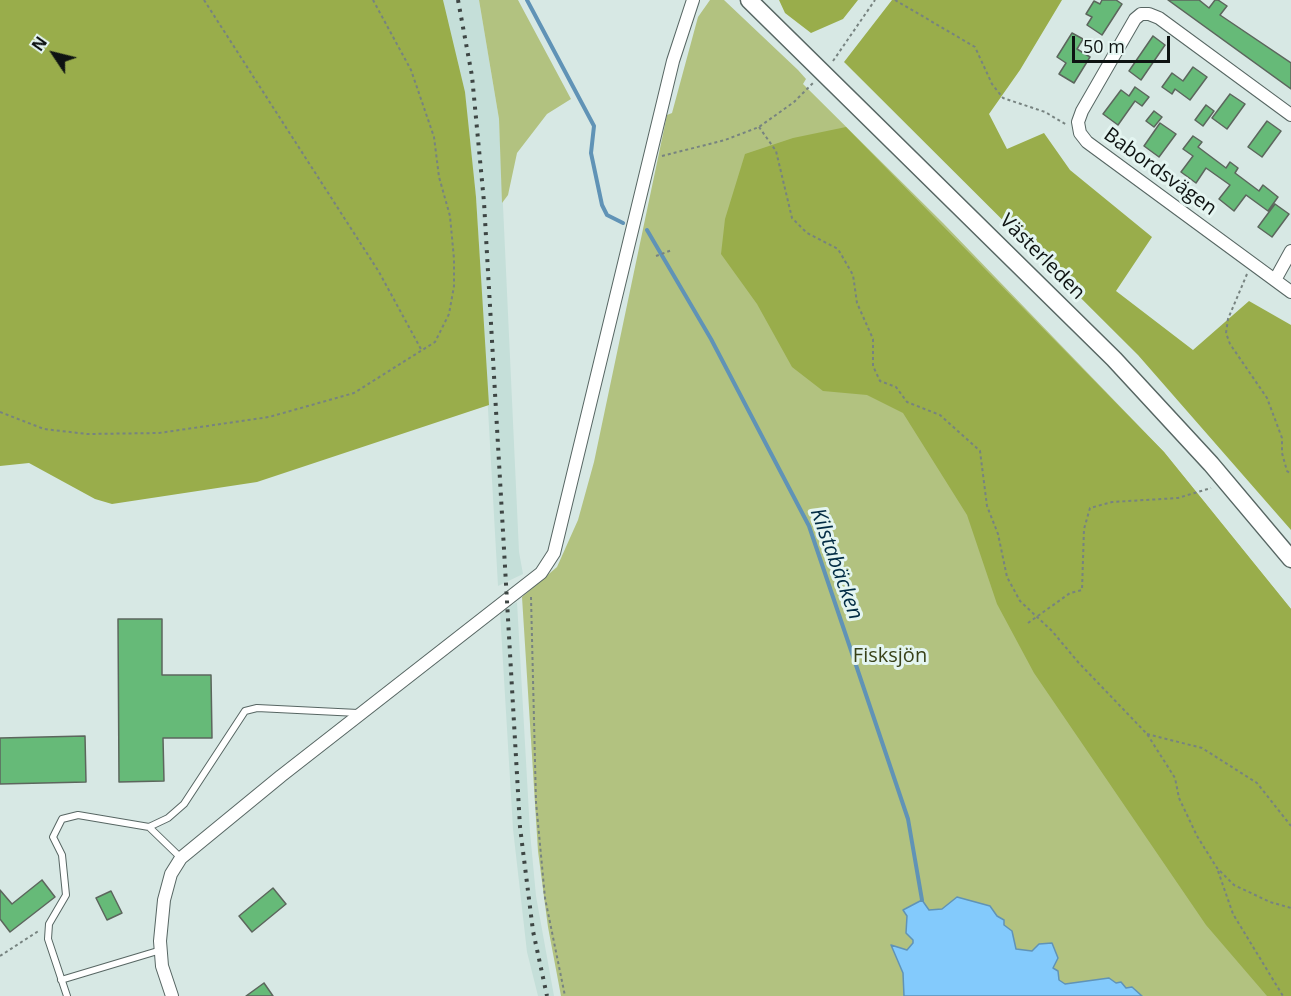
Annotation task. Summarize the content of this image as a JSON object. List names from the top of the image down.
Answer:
{
  "streets": {
    "street": ["Babordsvägen", "Västerleden"]
  },
  "water": ["Kilstabäcken"],
  "parks": ["Fisksjön"],
  "scale_bar": "50 m",
  "north": "top left"
}
